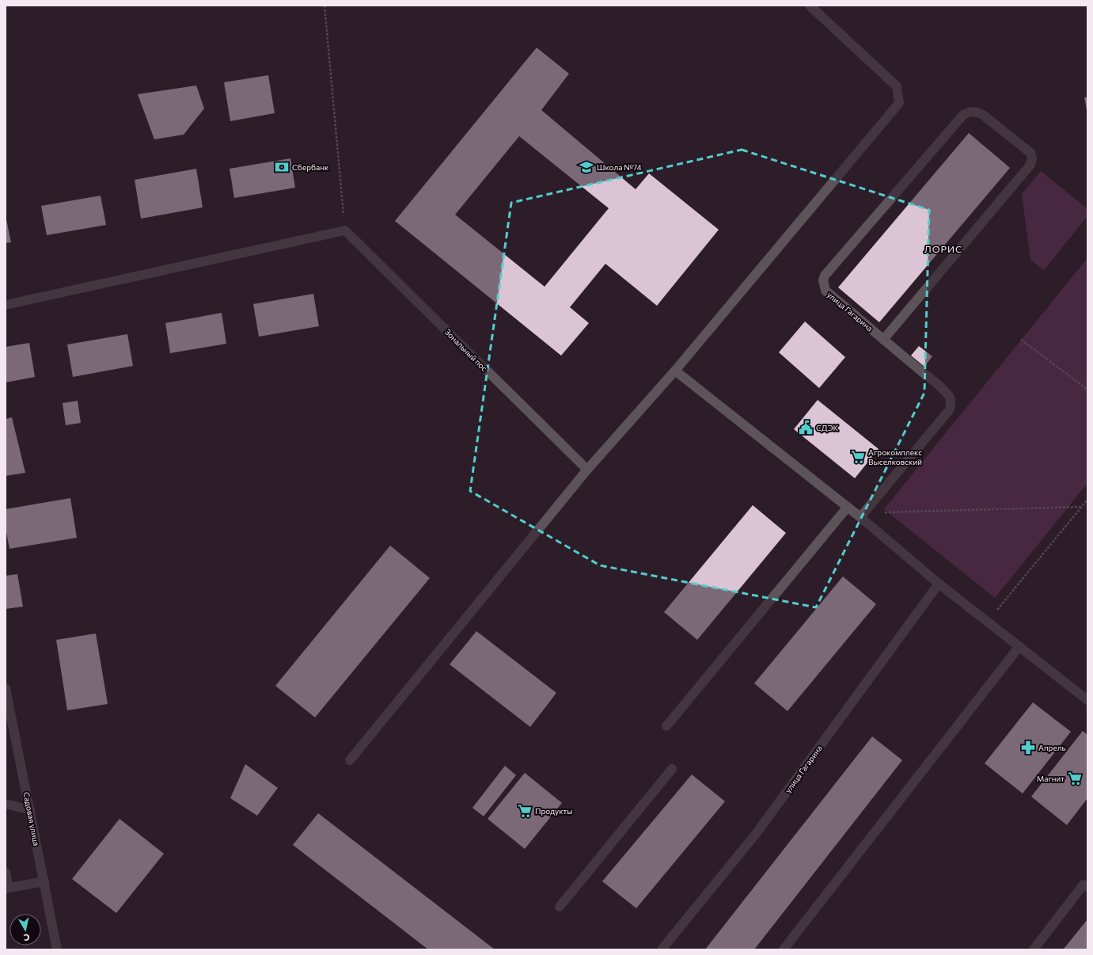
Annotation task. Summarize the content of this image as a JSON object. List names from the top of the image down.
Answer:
{
  "streets": {
    "street": ["улица Гагарина", "Зональный пос", "Садовая улица"]
  },
  "districts": ["ЛОРИС"],
  "places": {
    "bank": ["Сбербанк"],
    "school or university": ["Школа №74"],
    "public building": ["СДЭК"],
    "supermarket": ["Агрокомплекс Выселковский", "Магнит", "Продукты"],
    "pharmacy": ["Апрель"]
  },
  "north": "bottom"
}
